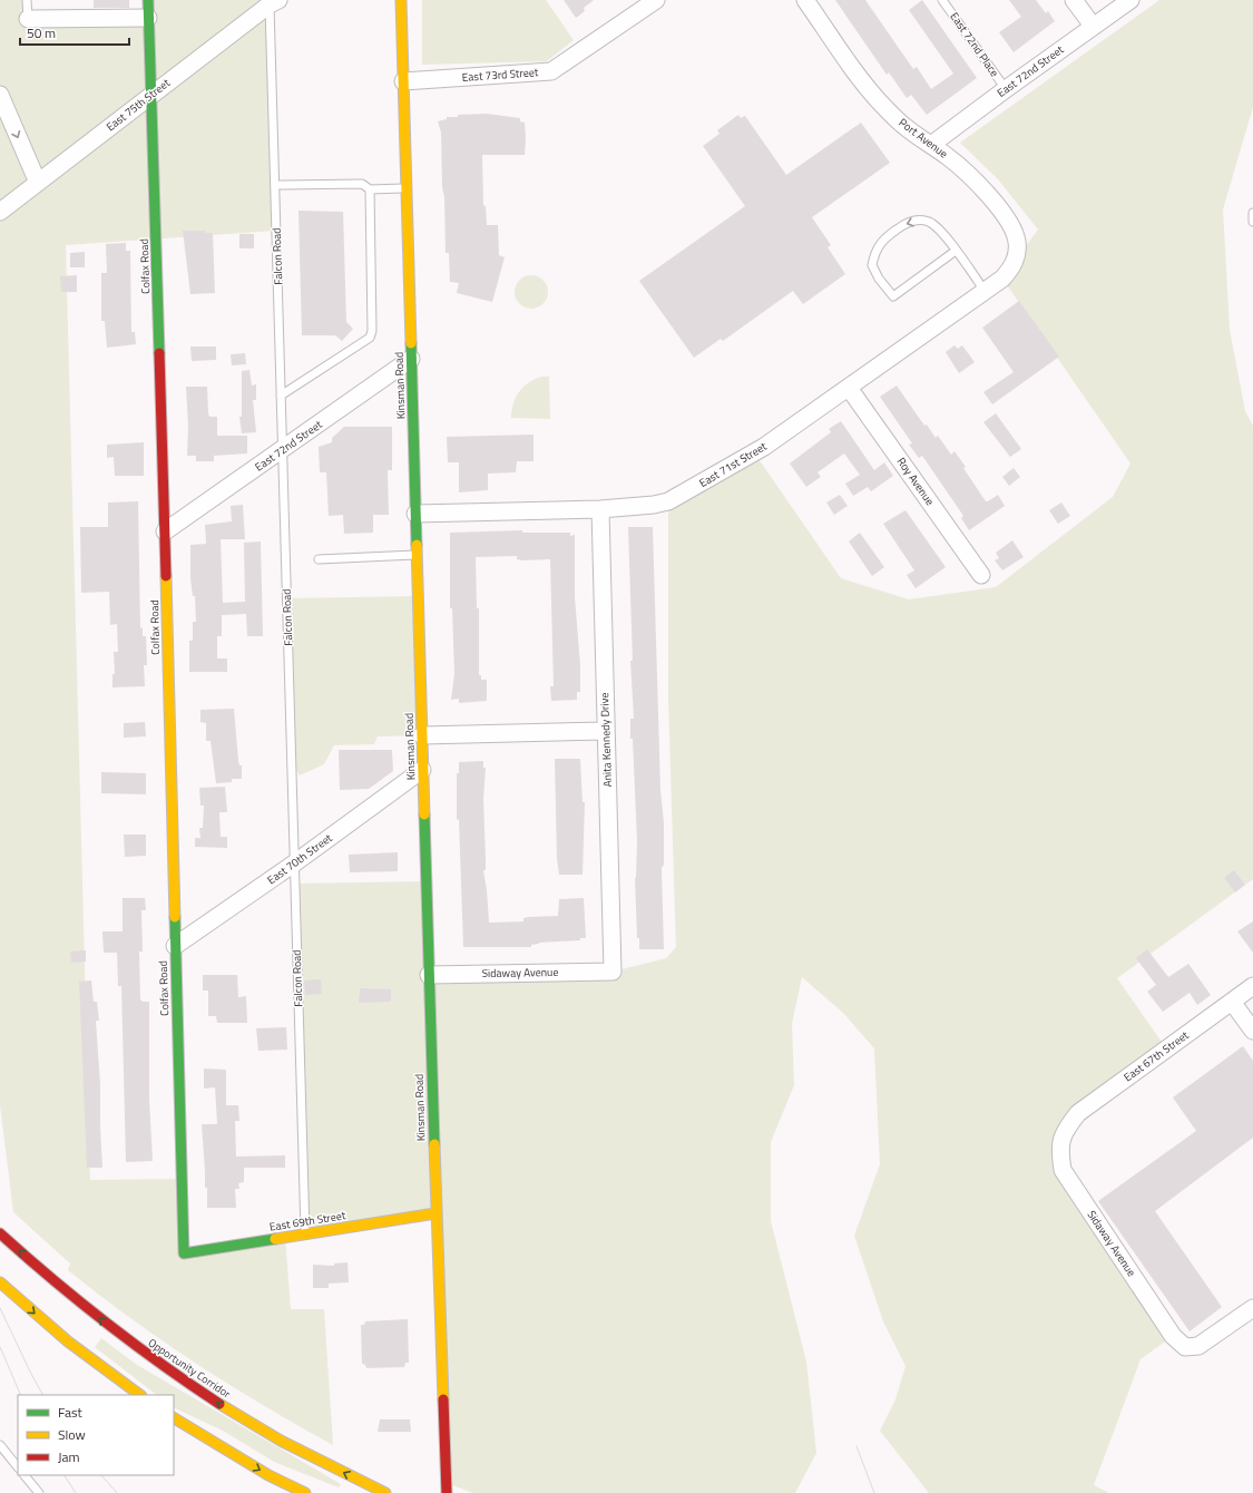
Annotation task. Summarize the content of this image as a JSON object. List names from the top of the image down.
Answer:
{
  "streets": {
    "main road": [
      "Colfax Road",
      "Kinsman Road",
      "East 69th Street",
      "Opportunity Corridor"
    ],
    "street": [
      "East 72nd Street",
      "East 73rd Street",
      "East 75th Street",
      "Port Avenue",
      "East 71st Street",
      "Roy Avenue",
      "Anita Kennedy Drive",
      "East 70th Street",
      "Sidaway Avenue",
      "East 67th Street"
    ],
    "lane": ["East 72nd Place", "Falcon Road"]
  },
  "crossings": [
    ["East 72nd Place", "East 72nd Street"],
    ["East 72nd Street", "Port Avenue"],
    ["East 72nd Street", "Falcon Road"],
    ["East 72nd Street", "Colfax Road"],
    ["East 72nd Street", "Kinsman Road"],
    ["East 73rd Street", "Kinsman Road"],
    ["East 75th Street", "Falcon Road"],
    ["East 75th Street", "Colfax Road"],
    ["Port Avenue", "East 71st Street"],
    ["Falcon Road", "East 70th Street"],
    ["Falcon Road", "East 69th Street"],
    ["Colfax Road", "East 70th Street"],
    ["Colfax Road", "East 69th Street"],
    ["Kinsman Road", "East 71st Street"],
    ["Kinsman Road", "East 70th Street"],
    ["Kinsman Road", "Sidaway Avenue"],
    ["Kinsman Road", "East 69th Street"],
    ["East 71st Street", "Roy Avenue"],
    ["East 71st Street", "Anita Kennedy Drive"],
    ["Anita Kennedy Drive", "Sidaway Avenue"],
    ["Sidaway Avenue", "East 67th Street"]
  ],
  "legend": ["Fast", "Slow", "Jam"],
  "scale_bar": "50 m"
}
